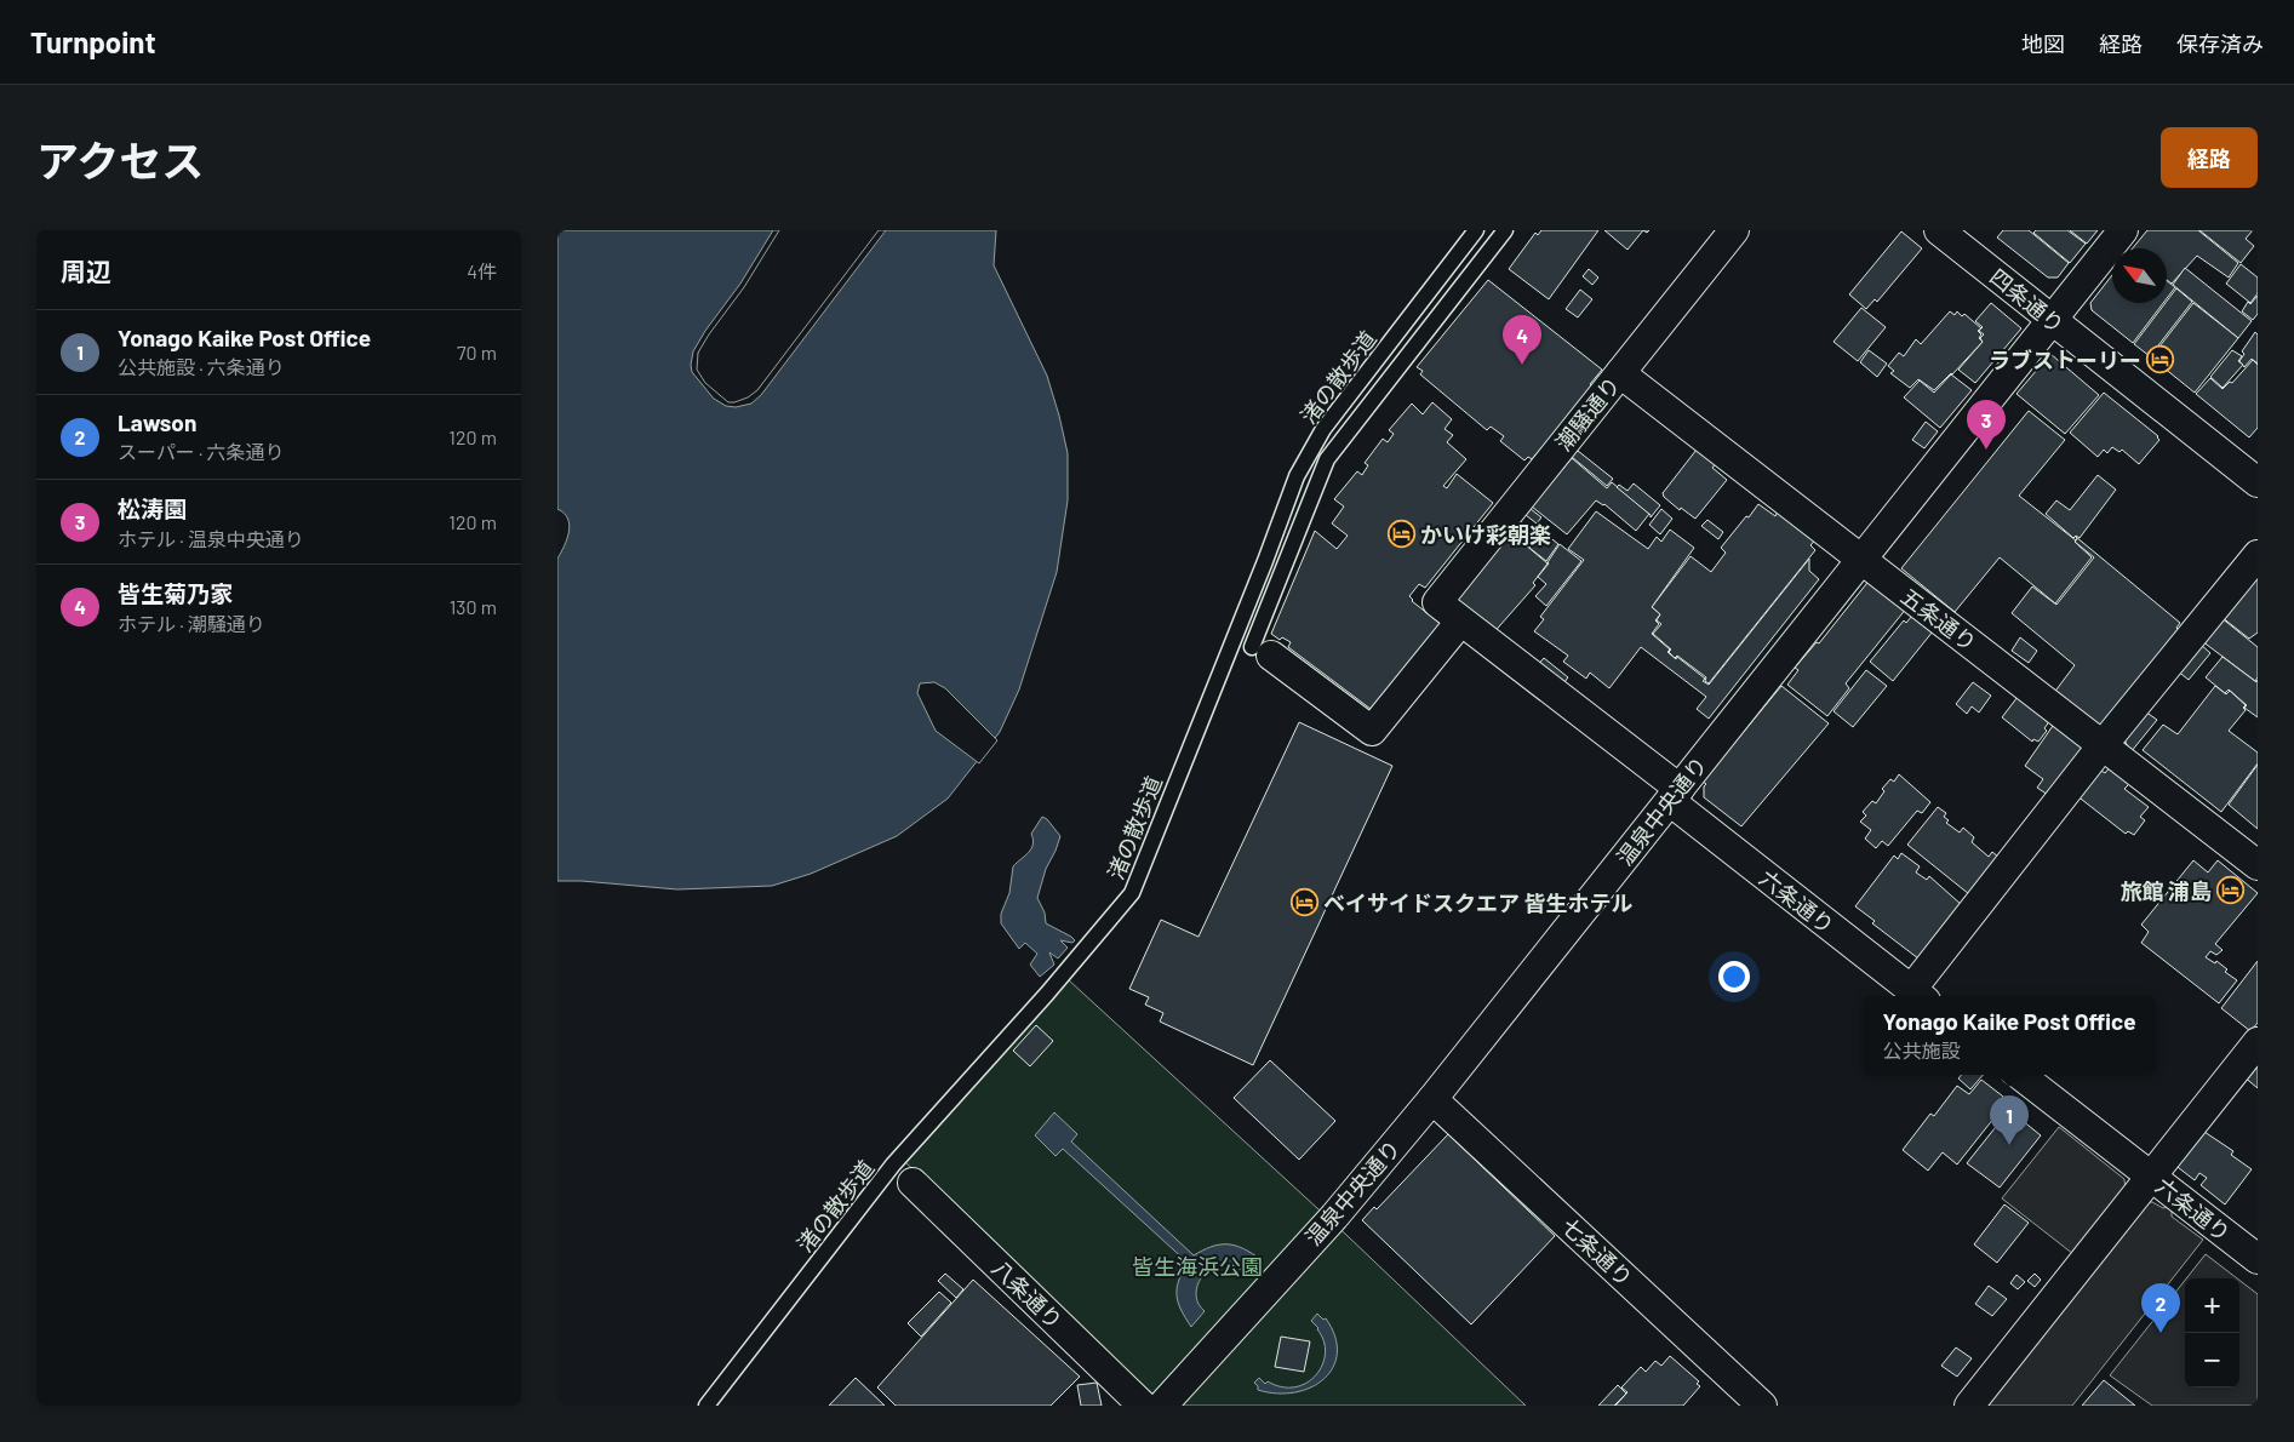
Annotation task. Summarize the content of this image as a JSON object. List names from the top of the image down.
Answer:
{
  "streets": {
    "street": [
      "四条通り",
      "潮騒通り",
      "五条通り",
      "温泉中央通り",
      "六条通り",
      "七条通り",
      "八条通り"
    ],
    "lane": ["渚の散歩道"]
  },
  "crossings": [
    ["四条通り", "温泉中央通り"],
    ["渚の散歩道", "八条通り"],
    ["潮騒通り", "五条通り"],
    ["潮騒通り", "六条通り"],
    ["五条通り", "温泉中央通り"],
    ["温泉中央通り", "六条通り"],
    ["温泉中央通り", "七条通り"]
  ],
  "parks": ["皆生海浜公園"],
  "places": {
    "hotel": [
      "ラブストーリー",
      "かいけ彩朝楽",
      "旅館 浦島",
      "ベイサイドスクエア 皆生ホテル"
    ]
  },
  "north": "top left",
  "page": {
    "header": "Turnpoint",
    "nav": ["地図", "経路", "保存済み"],
    "title": "アクセス",
    "buttons": "経路",
    "heading": ["周辺", "4件"],
    "list": [
      {
        "mark": "1",
        "name": "Yonago Kaike Post Office",
        "note": "公共施設 · 六条通り",
        "value": "70 m"
      },
      {
        "mark": "2",
        "name": "Lawson",
        "note": "スーパー · 六条通り",
        "value": "120 m"
      },
      {
        "mark": "3",
        "name": "松涛園",
        "note": "ホテル · 温泉中央通り",
        "value": "120 m"
      },
      {
        "mark": "4",
        "name": "皆生菊乃家",
        "note": "ホテル · 潮騒通り",
        "value": "130 m"
      }
    ],
    "pins": [
      "4",
      "3",
      "1",
      "2"
    ],
    "popup": ["Yonago Kaike Post Office", "公共施設"],
    "map_buttons": ["+", "−"]
  }
}
